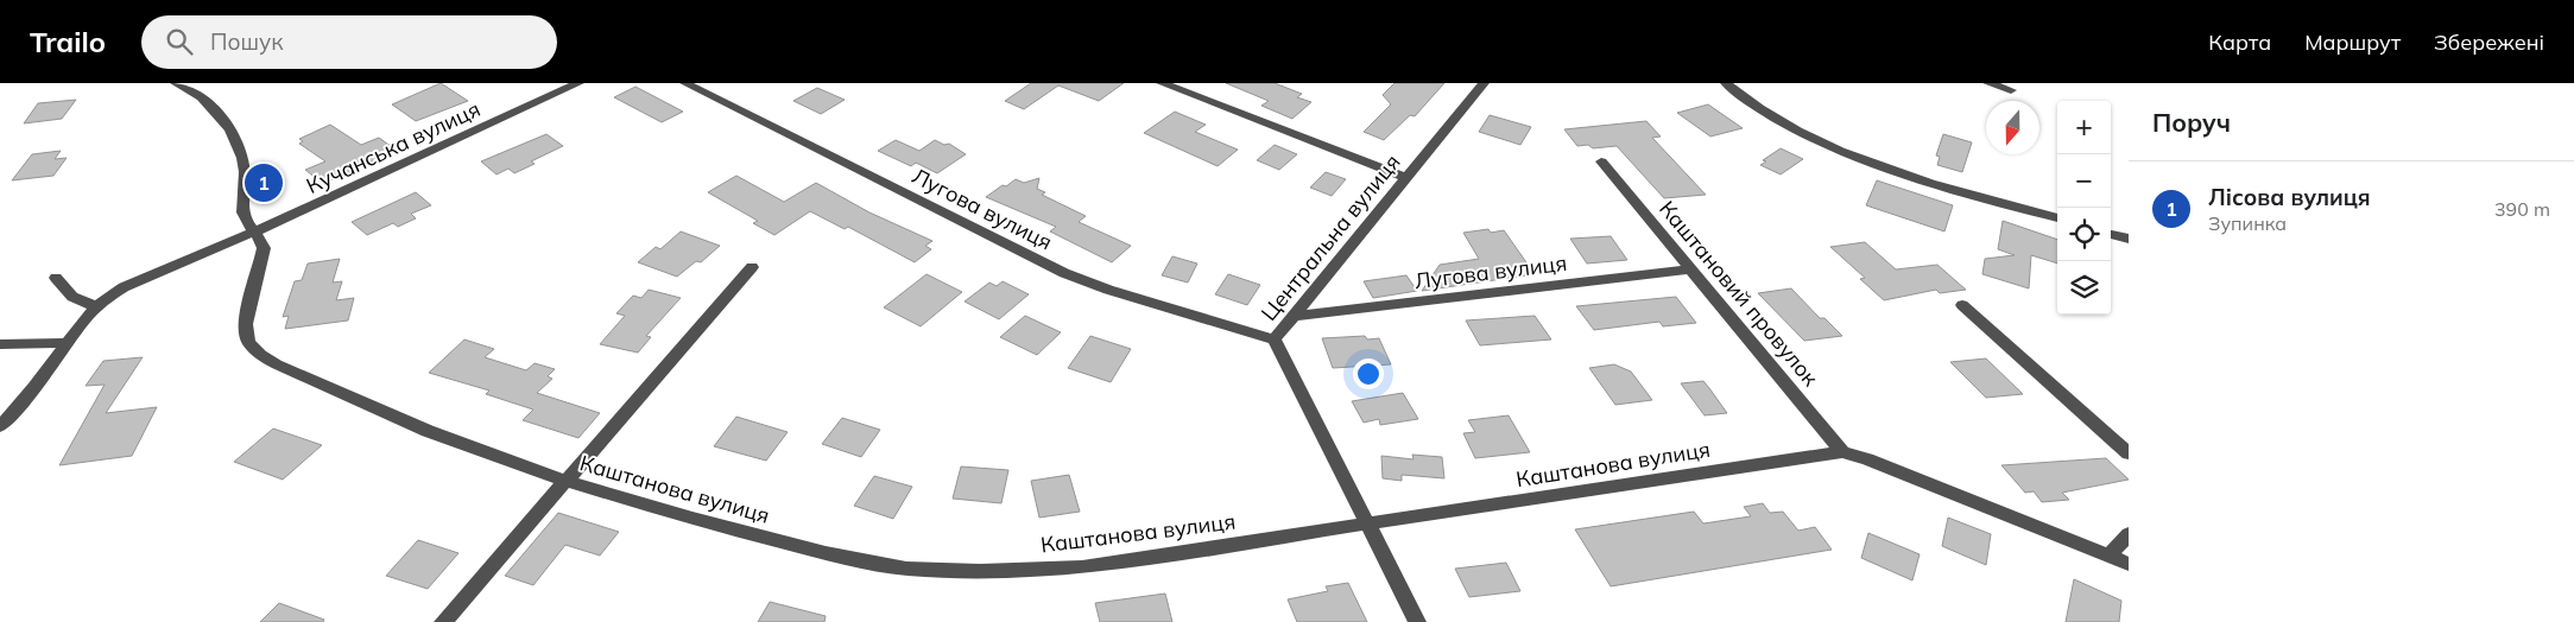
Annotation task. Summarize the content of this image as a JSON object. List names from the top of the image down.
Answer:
{
  "streets": {
    "street": [
      "Кучанська вулиця",
      "Лугова вулиця",
      "Центральна вулиця",
      "Каштановий провулок",
      "Каштанова вулиця"
    ]
  },
  "crossings": [
    ["Кучанська вулиця", "Каштанова вулиця"],
    ["Лугова вулиця", "Центральна вулиця"],
    ["Лугова вулиця", "Каштановий провулок"],
    ["Центральна вулиця", "Каштанова вулиця"],
    ["Каштановий провулок", "Каштанова вулиця"]
  ],
  "north": "bottom",
  "page": {
    "header": "Trailo",
    "search": "Пошук",
    "nav": ["Карта", "Маршрут", "Збережені"],
    "heading": "Поруч",
    "map_buttons": ["+", "−"],
    "list": [
      {
        "mark": "1",
        "name": "Лісова вулиця",
        "note": "Зупинка",
        "value": "390 m"
      }
    ],
    "pins": "1"
  }
}
